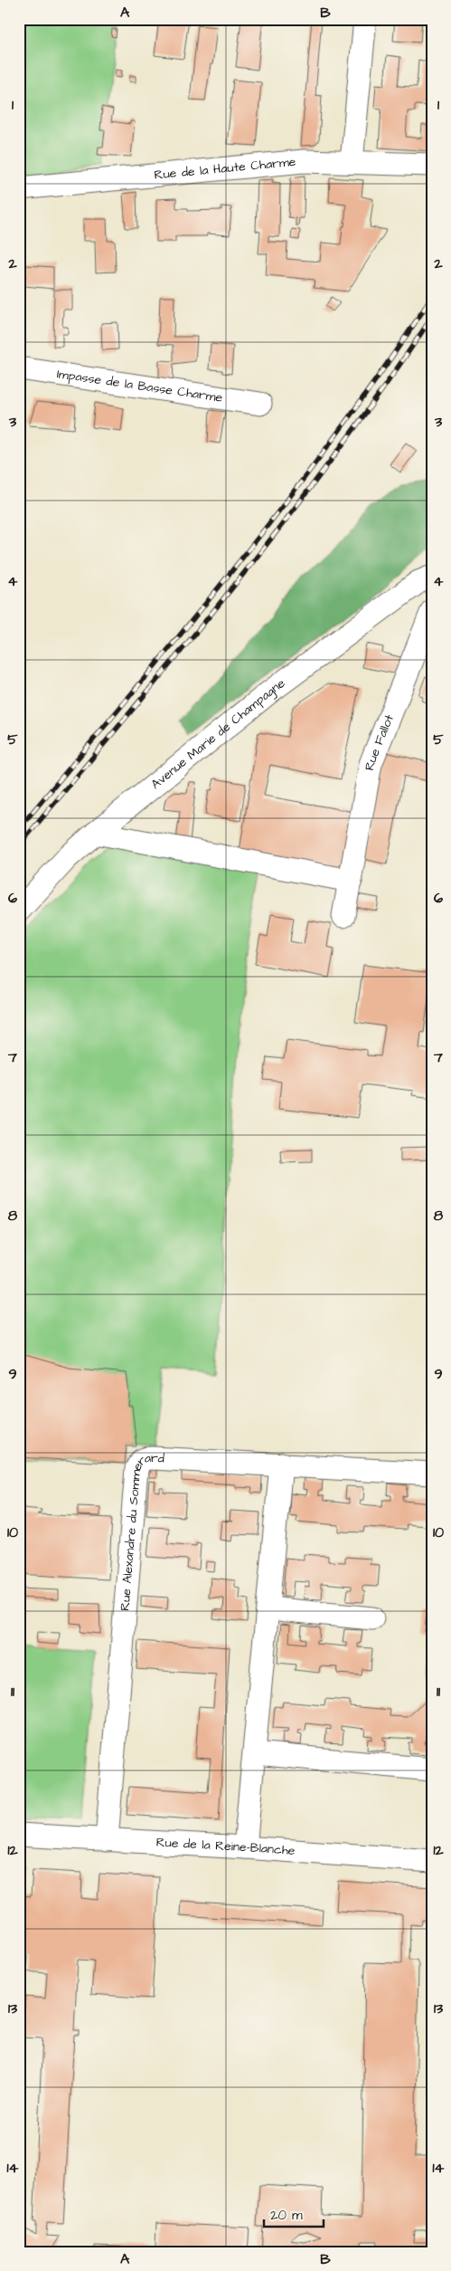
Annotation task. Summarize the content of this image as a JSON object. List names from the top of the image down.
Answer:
{
  "streets": {
    "street": [
      "Rue de la Haute Charme",
      "Impasse de la Basse Charme",
      "Avenue Marie de Champagne",
      "Rue Fallot",
      "Rue Alexandre du Sommerard",
      "Rue de la Reine-Blanche"
    ]
  },
  "crossings": [
    ["Rue Alexandre du Sommerard", "Rue de la Reine-Blanche"]
  ],
  "scale_bar": "20 m",
  "grid": {
    "columns": ["A", "B"],
    "rows": [
      "1",
      "2",
      "3",
      "4",
      "5",
      "6",
      "7",
      "8",
      "9",
      "10",
      "11",
      "12",
      "13",
      "14"
    ]
  }
}
